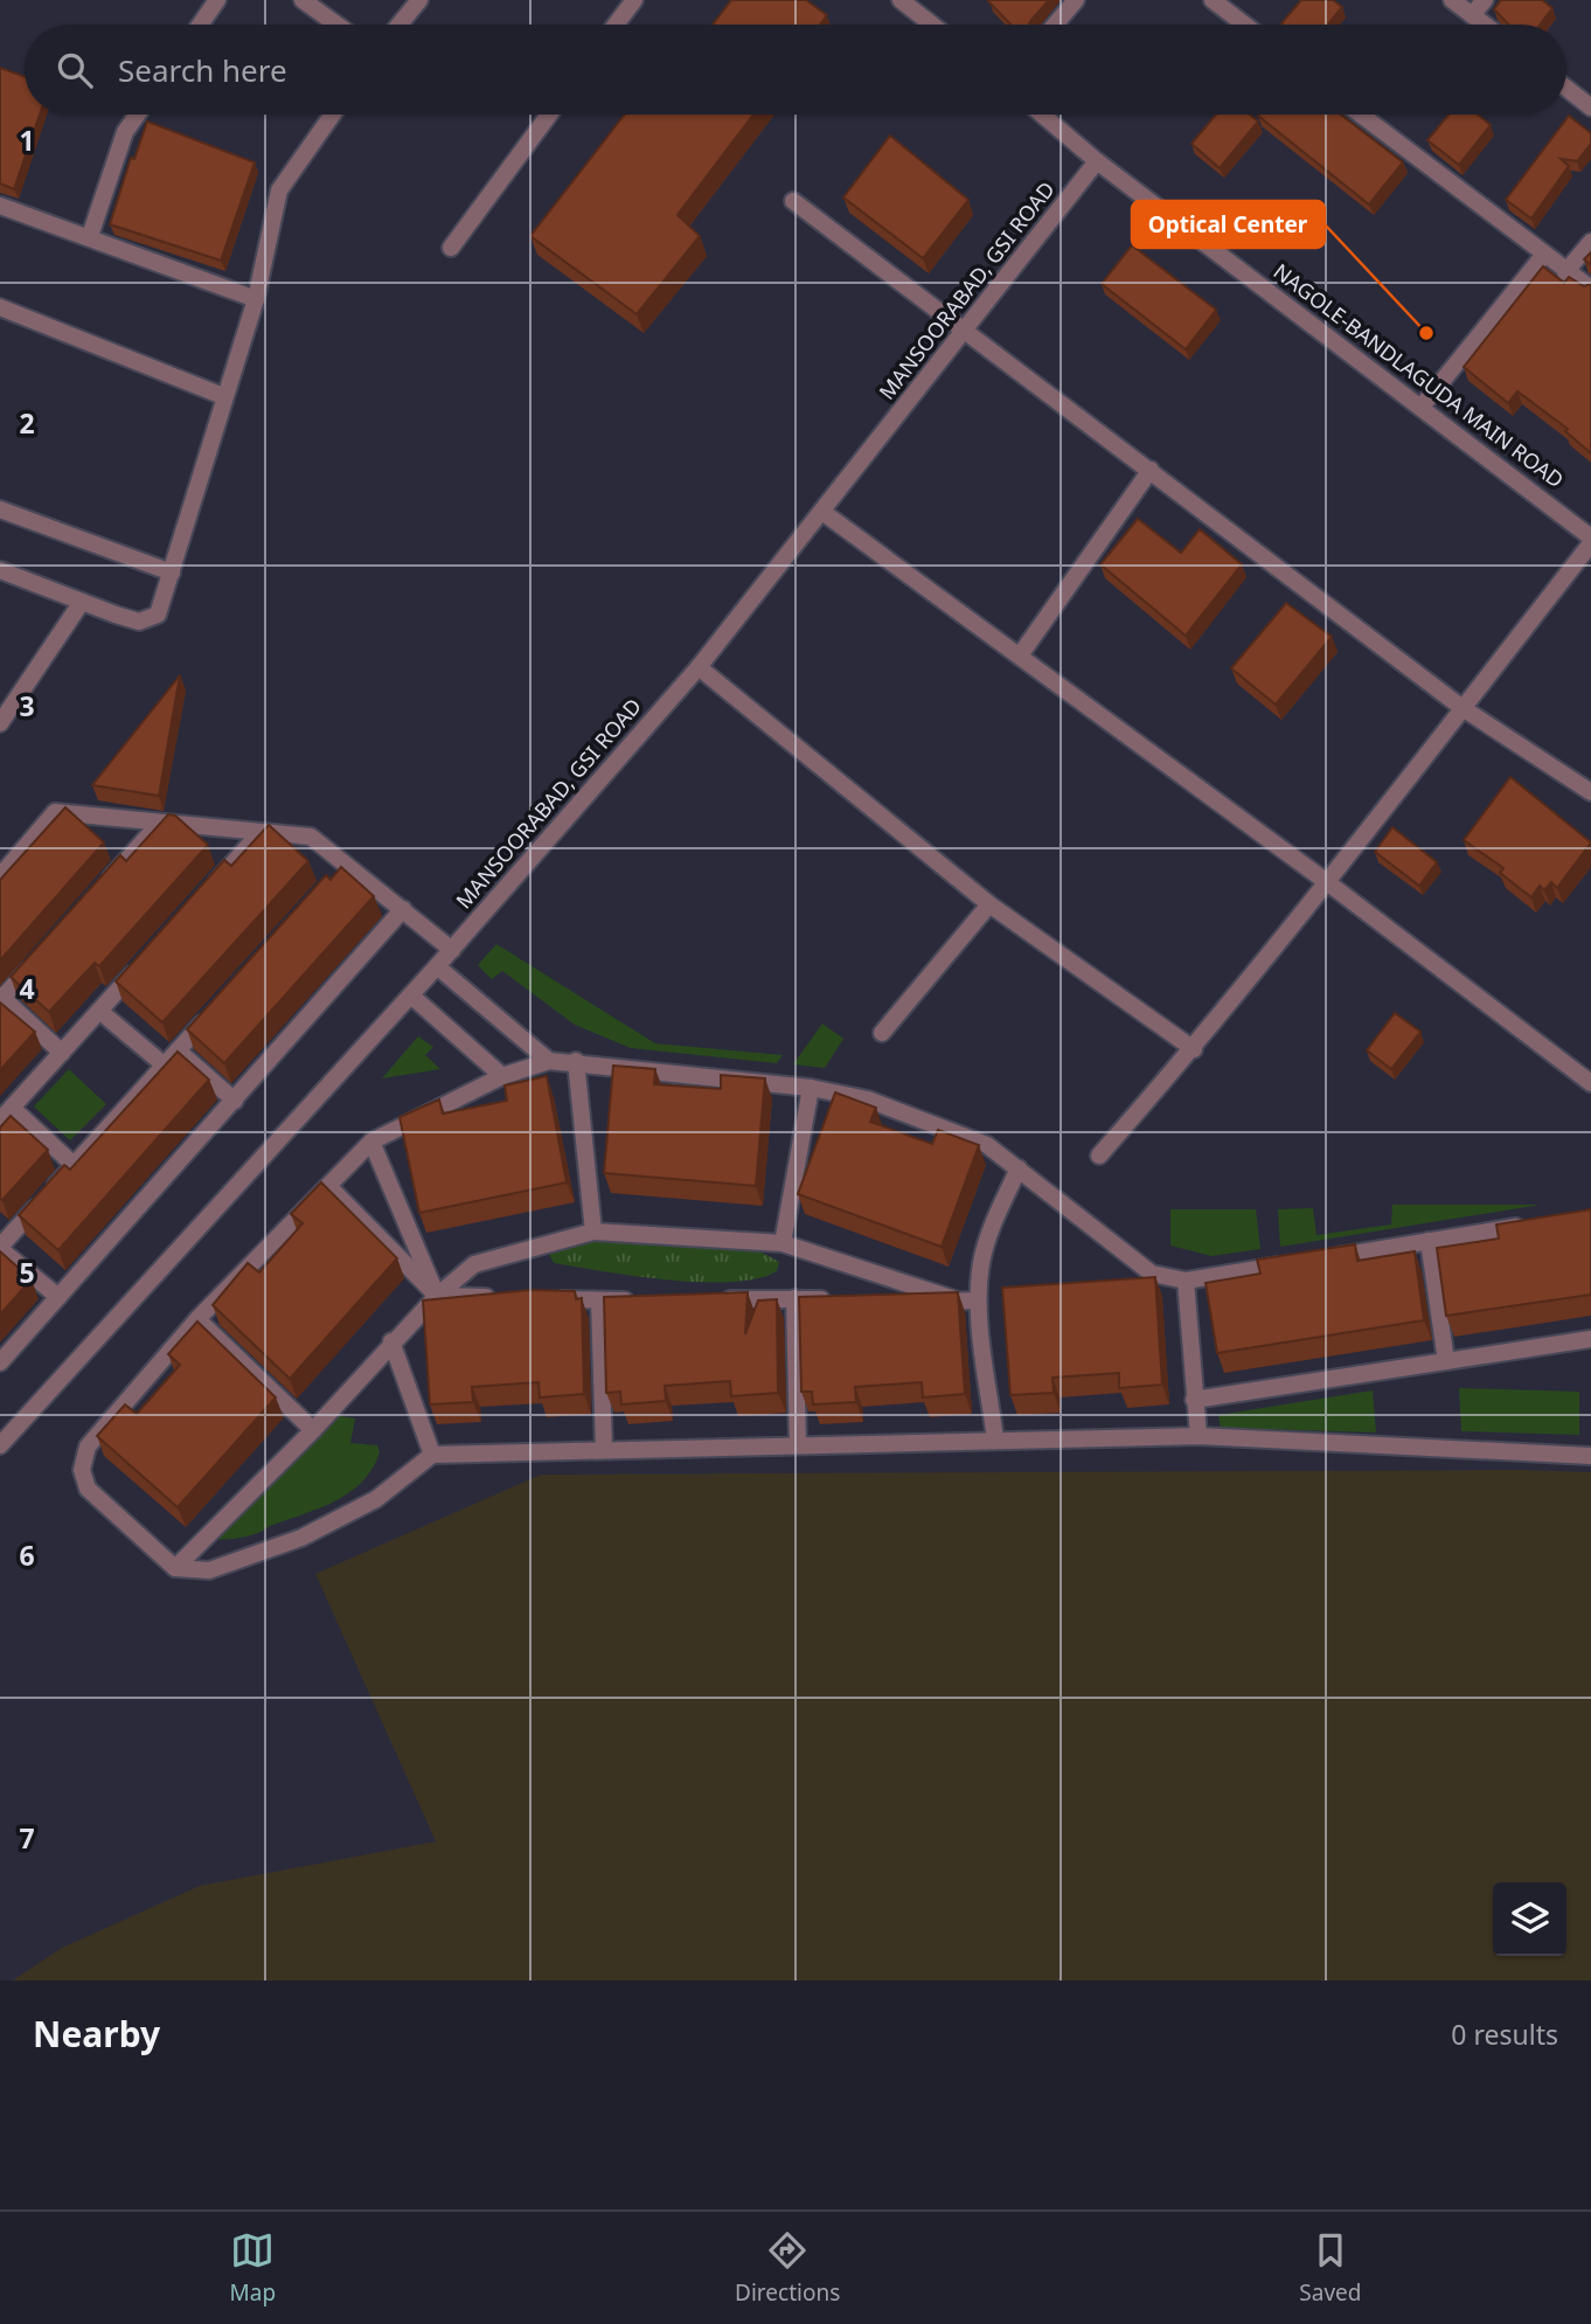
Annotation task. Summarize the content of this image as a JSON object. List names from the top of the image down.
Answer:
{
  "streets": {
    "street": ["MANSOORABAD, GSI ROAD", "NAGOLE-BANDLAGUDA MAIN ROAD"]
  },
  "crossings": [
    ["MANSOORABAD, GSI ROAD", "NAGOLE-BANDLAGUDA MAIN ROAD"]
  ],
  "places": ["Optical Center"],
  "page": {
    "search": "Search here",
    "heading": ["Nearby", "0 results"],
    "nav": ["Map", "Directions", "Saved"]
  },
  "grid": {
    "rows": [
      "1",
      "2",
      "3",
      "4",
      "5",
      "6",
      "7"
    ]
  }
}
